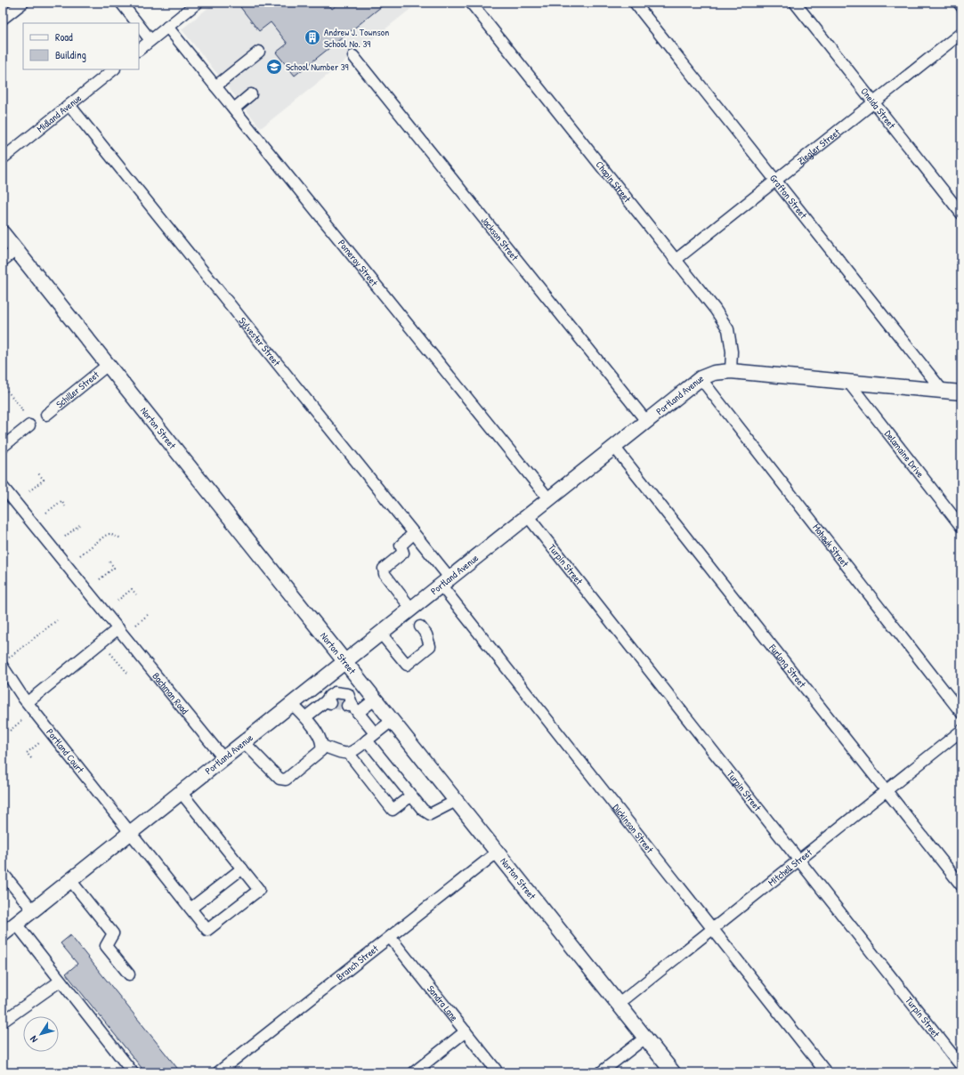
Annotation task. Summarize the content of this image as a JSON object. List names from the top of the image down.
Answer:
{
  "streets": {
    "main road": ["Portland Avenue", "Norton Street"],
    "street": [
      "Oneida Street",
      "Midland Avenue",
      "Ziegler Street",
      "Chapin Street",
      "Grafton Street",
      "Jackson Street",
      "Pomeroy Street",
      "Sylvester Street",
      "Schiller Street",
      "Delamaine Drive",
      "Mohawk Street",
      "Turpin Street",
      "Furlong Street",
      "Bachman Road",
      "Portland Court",
      "Dickinson Street",
      "Mitchell Street",
      "Branch Street",
      "Sandra Lane"
    ]
  },
  "crossings": [
    ["Oneida Street", "Ziegler Street"],
    ["Midland Avenue", "Sylvester Street"],
    ["Ziegler Street", "Chapin Street"],
    ["Ziegler Street", "Grafton Street"],
    ["Chapin Street", "Portland Avenue"],
    ["Grafton Street", "Portland Avenue"],
    ["Jackson Street", "Portland Avenue"],
    ["Pomeroy Street", "Portland Avenue"],
    ["Sylvester Street", "Portland Avenue"],
    ["Sylvester Street", "Dickinson Street"],
    ["Schiller Street", "Norton Street"],
    ["Portland Avenue", "Norton Street"],
    ["Portland Avenue", "Delamaine Drive"],
    ["Portland Avenue", "Mohawk Street"],
    ["Portland Avenue", "Turpin Street"],
    ["Portland Avenue", "Furlong Street"],
    ["Portland Avenue", "Bachman Road"],
    ["Portland Avenue", "Portland Court"],
    ["Portland Avenue", "Dickinson Street"],
    ["Norton Street", "Mitchell Street"],
    ["Norton Street", "Branch Street"],
    ["Turpin Street", "Mitchell Street"],
    ["Furlong Street", "Mitchell Street"],
    ["Dickinson Street", "Mitchell Street"],
    ["Branch Street", "Sandra Lane"]
  ],
  "places": {
    "building": ["Andrew J. Townson School No. 39"],
    "school or university": ["School Number 39"]
  },
  "legend": ["Road", "Building"],
  "north": "bottom left"
}
